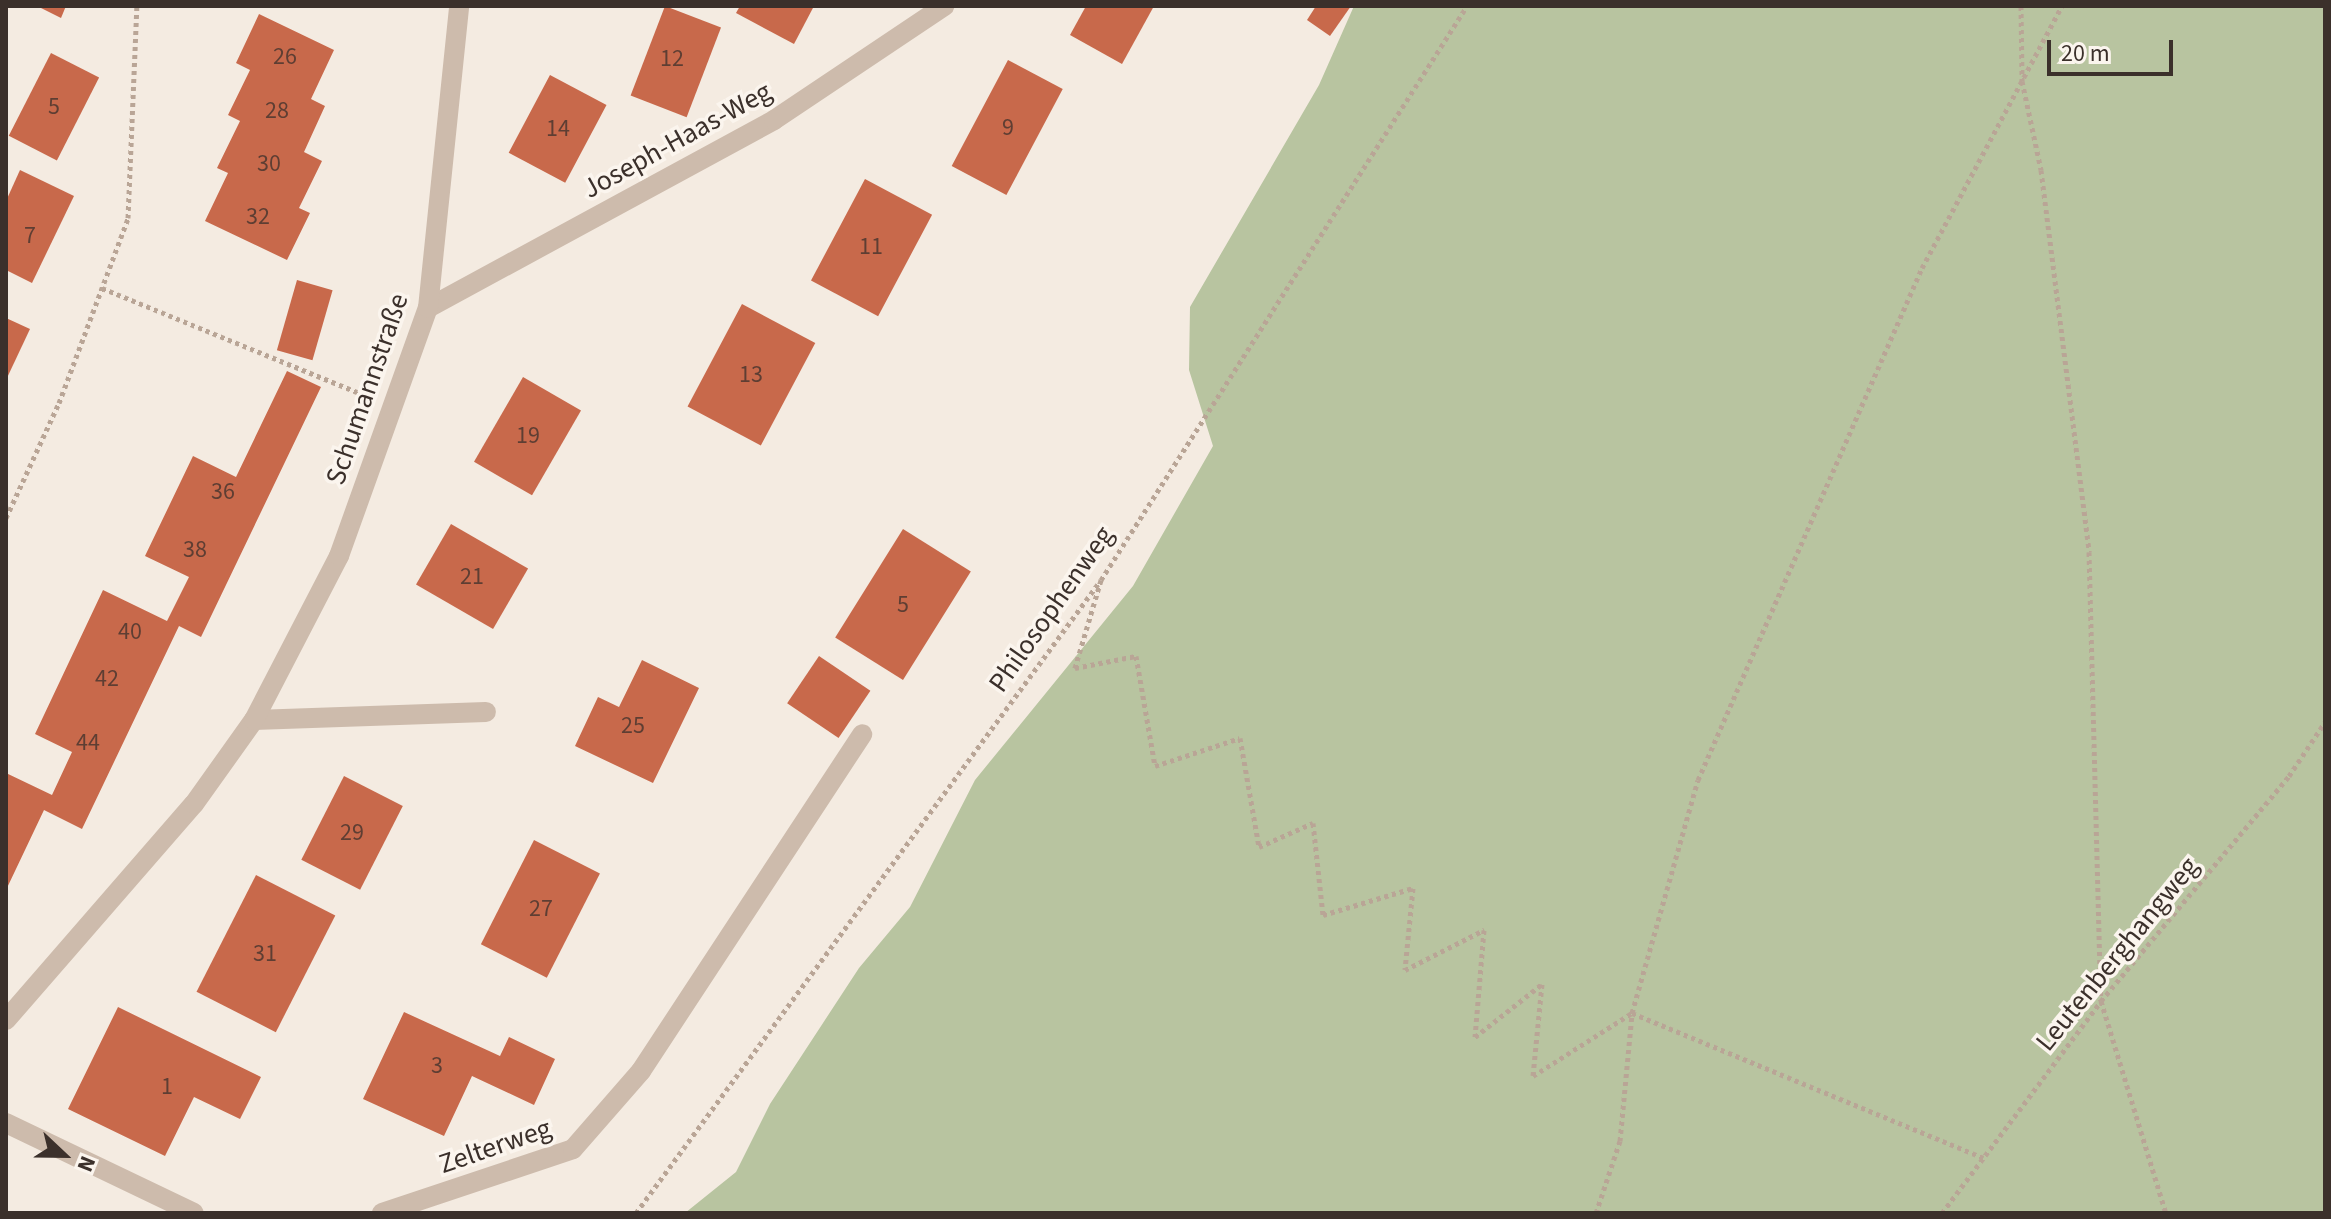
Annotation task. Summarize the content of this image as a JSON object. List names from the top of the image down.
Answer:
{
  "streets": {
    "street": ["Joseph-Haas-Weg", "Schumannstraße", "Zelterweg"],
    "path": ["Philosophenweg", "Leutenberghangweg"]
  },
  "crossings": [
    ["Joseph-Haas-Weg", "Schumannstraße"]
  ],
  "house_numbers": [
    "26",
    "12",
    "5",
    "28",
    "9",
    "14",
    "30",
    "32",
    "7",
    "11",
    "13",
    "19",
    "36",
    "38",
    "21",
    "5",
    "40",
    "42",
    "25",
    "44",
    "29",
    "27",
    "31",
    "3",
    "1"
  ],
  "scale_bar": "20 m",
  "north": "right"
}
